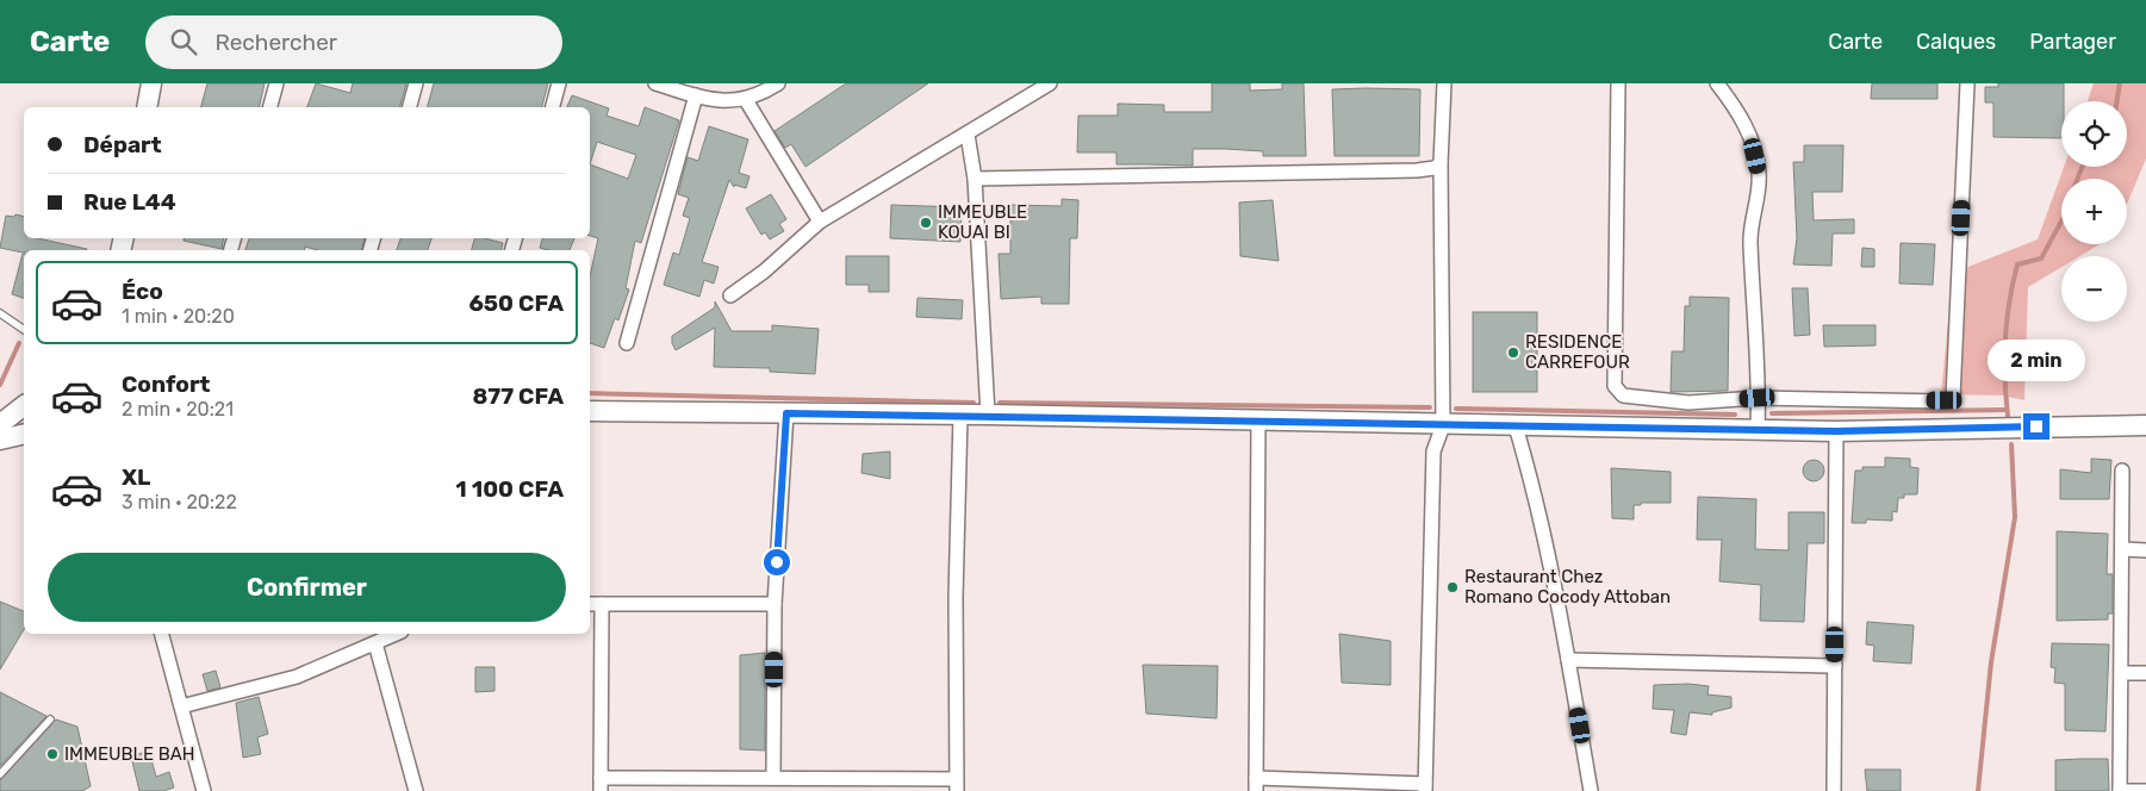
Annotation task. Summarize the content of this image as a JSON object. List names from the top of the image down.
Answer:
{
  "places": [
    "IMMEUBLE KOUAI BI",
    "RESIDENCE CARREFOUR",
    "Restaurant Chez Romano Cocody Attoban",
    "IMMEUBLE BAH"
  ],
  "page": {
    "header": "Carte",
    "search": "Rechercher",
    "nav": ["Carte", "Calques", "Partager"],
    "map_buttons": ["+", "−"],
    "banner": ["Départ", "Rue L44"],
    "list": [
      {
        "name": "Éco",
        "note": "1 min · 20:20",
        "value": "650 CFA"
      },
      {
        "name": "Confort",
        "note": "2 min · 20:21",
        "value": "877 CFA"
      },
      {
        "name": "XL",
        "note": "3 min · 20:22",
        "value": "1 100 CFA"
      }
    ],
    "bubble": "2 min",
    "buttons": "Confirmer"
  }
}
